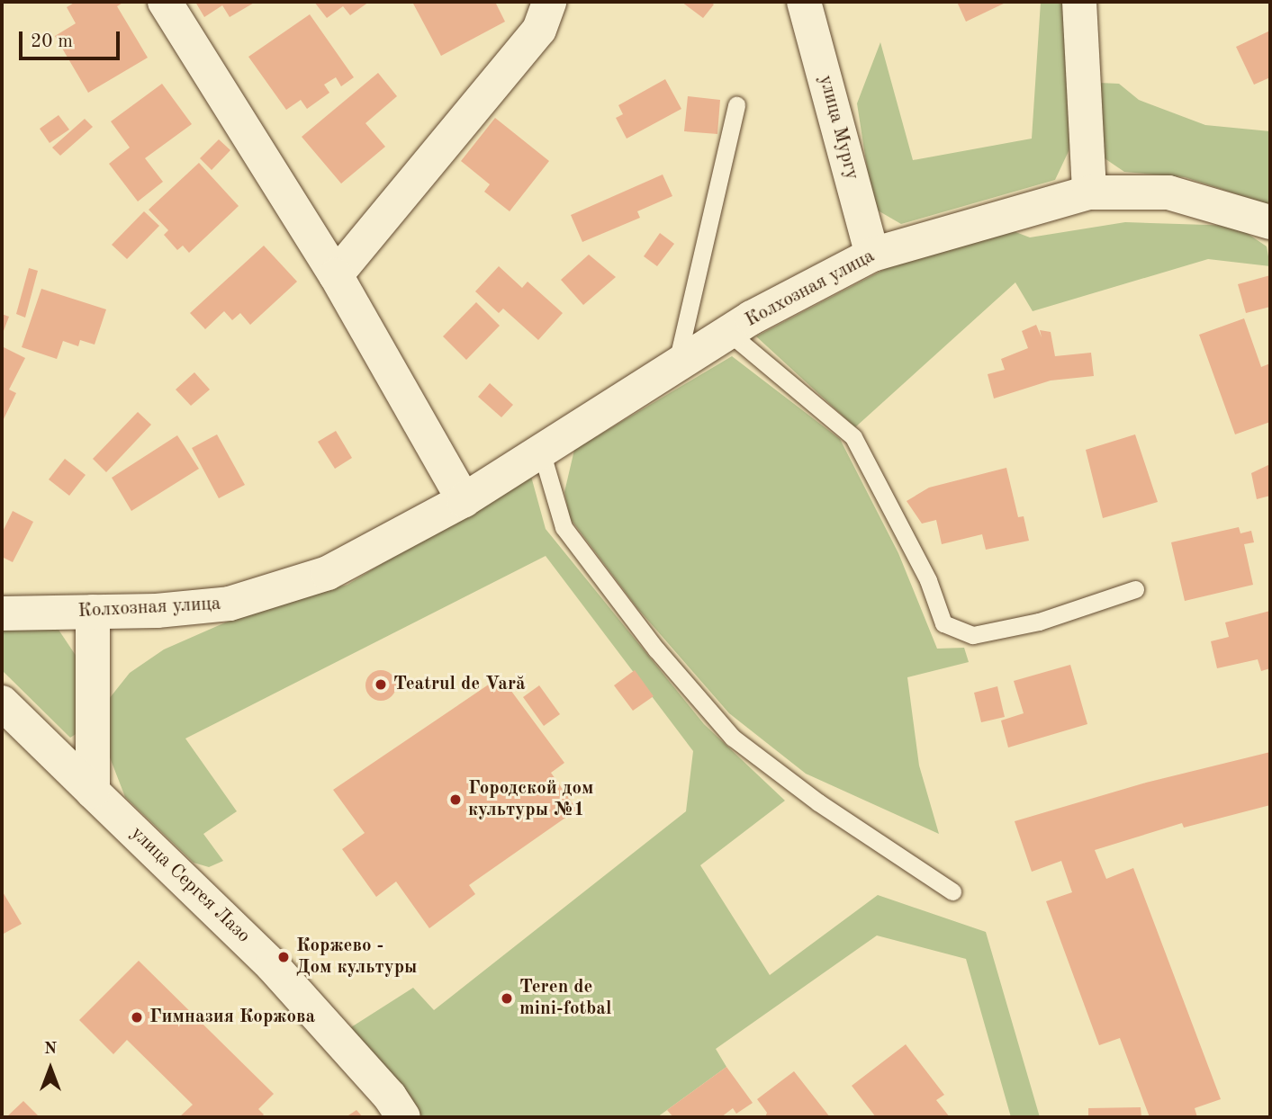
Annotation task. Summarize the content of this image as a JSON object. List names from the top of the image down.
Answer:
{
  "streets": {
    "street": ["улица Мургу", "Колхозная улица", "улица Сергея Лазо"]
  },
  "crossings": [
    ["улица Мургу", "Колхозная улица"]
  ],
  "places": [
    "Teatrul de Vară",
    "Городской дом культуры №1",
    "Коржево - Дом культуры",
    "Teren de mini-fotbal",
    "Гимназия Коржова"
  ],
  "scale_bar": "20 m",
  "north": "top"
}
